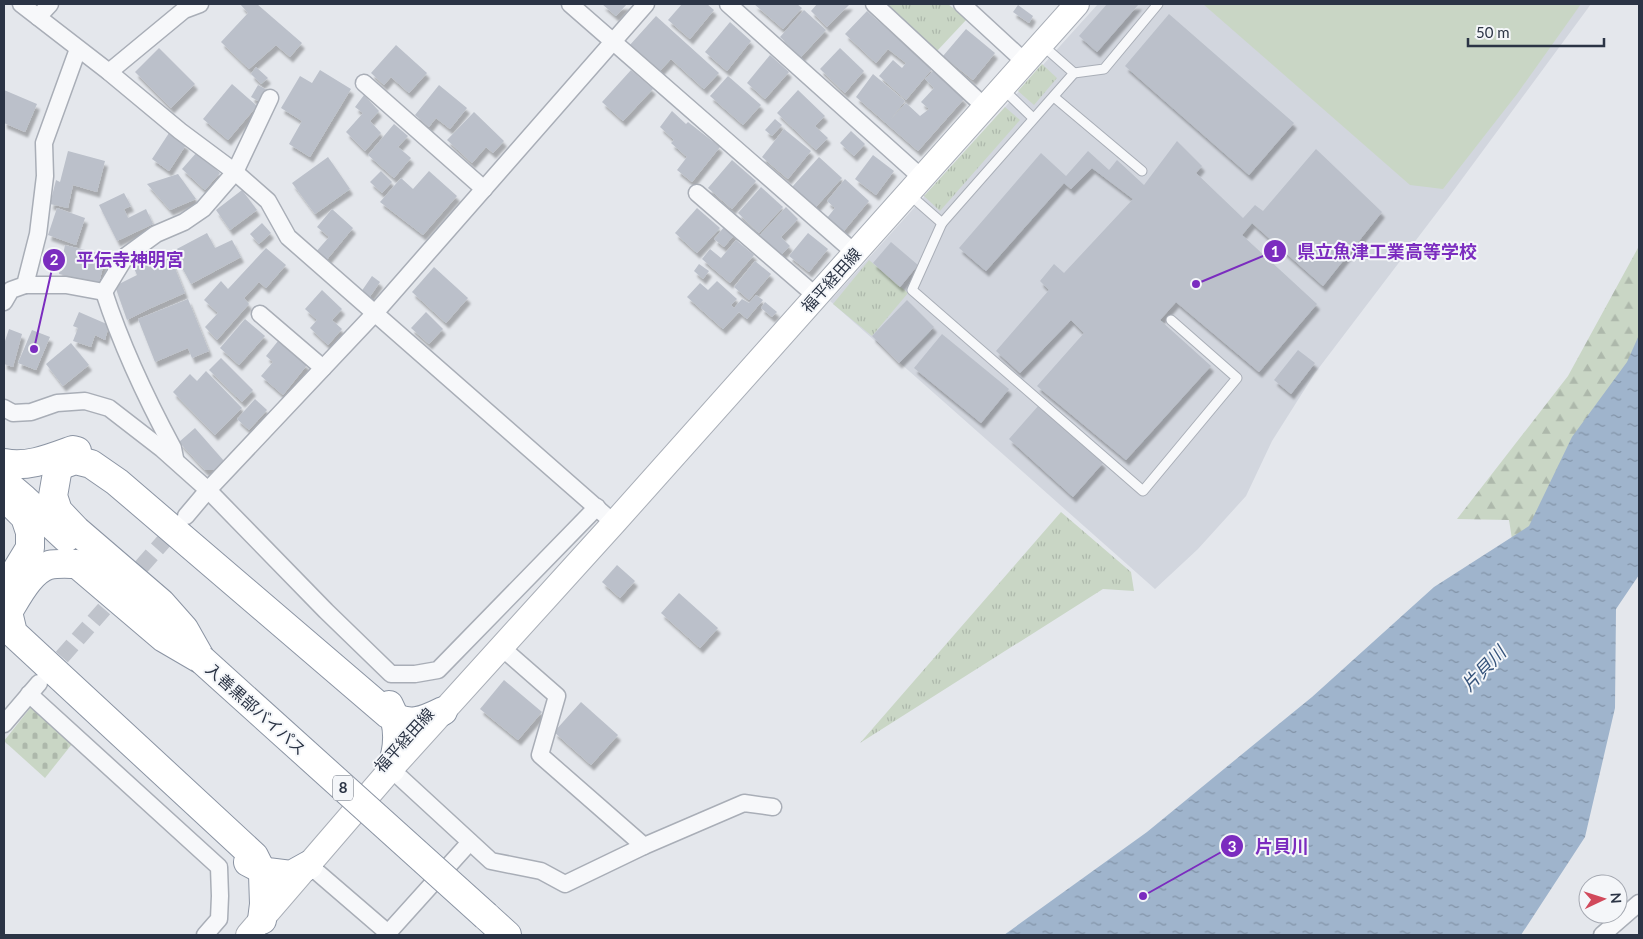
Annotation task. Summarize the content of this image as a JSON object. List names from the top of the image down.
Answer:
{
  "streets": {
    "highway": ["入善黒部バイパス", "8"],
    "main road": ["福平経田線"]
  },
  "water": ["片貝川"],
  "places": ["県立魚津工業高等学校", "平伝寺神明宮", "片貝川"],
  "scale_bar": "50 m",
  "north": "right"
}
